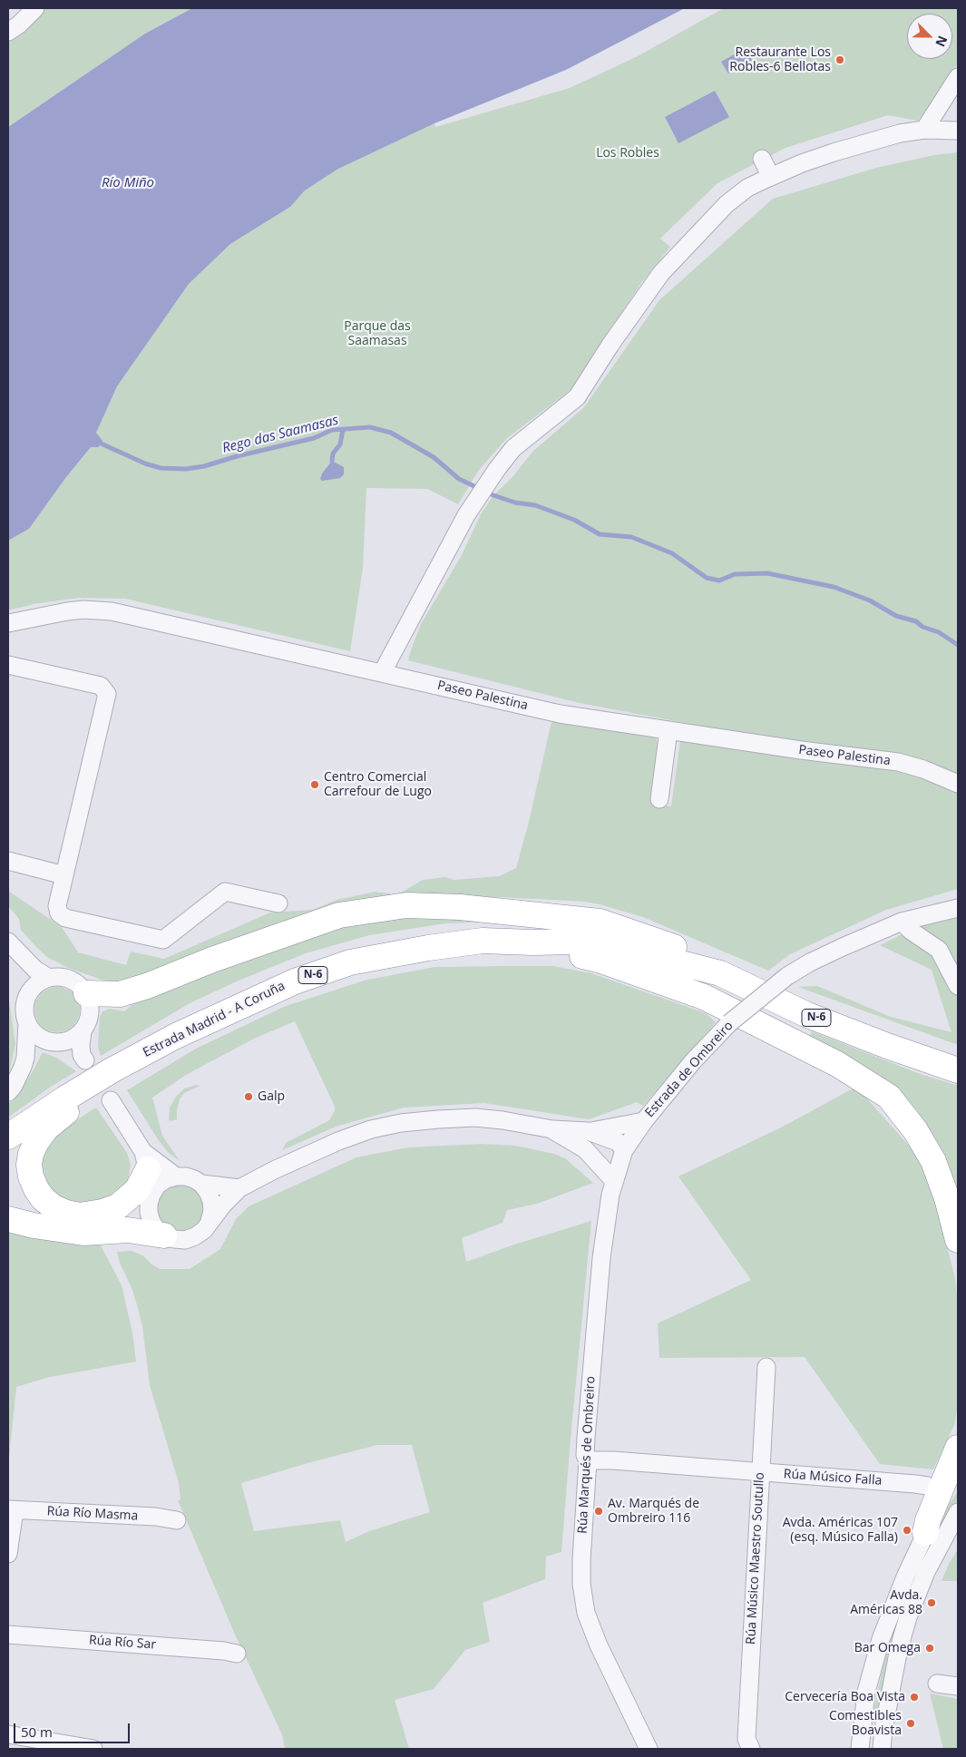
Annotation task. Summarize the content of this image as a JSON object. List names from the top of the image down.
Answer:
{
  "streets": {
    "highway": ["N-6", "Estrada Madrid - A Coruña"],
    "street": [
      "Paseo Palestina",
      "Estrada de Ombreiro",
      "Rúa Marqués de Ombreiro",
      "Rúa Músico Falla",
      "Rúa Río Masma",
      "Rúa Músico Maestro Soutullo",
      "Rúa Río Sar"
    ]
  },
  "crossings": [
    ["Estrada de Ombreiro", "Rúa Marqués de Ombreiro"],
    ["Rúa Marqués de Ombreiro", "Rúa Músico Falla"],
    ["Rúa Músico Falla", "Rúa Músico Maestro Soutullo"]
  ],
  "water": ["Río Miño", "Rego das Saamasas"],
  "parks": ["Los Robles", "Parque das Saamasas"],
  "places": [
    "Restaurante Los Robles-6 Bellotas",
    "Centro Comercial Carrefour de Lugo",
    "Galp",
    "Av. Marqués de Ombreiro 116",
    "Avda. Américas 107 (esq. Músico Falla)",
    "Avda. Américas 88",
    "Bar Omega",
    "Cervecería Boa Vista",
    "Comestibles Boavista"
  ],
  "scale_bar": "50 m",
  "north": "bottom right"
}
